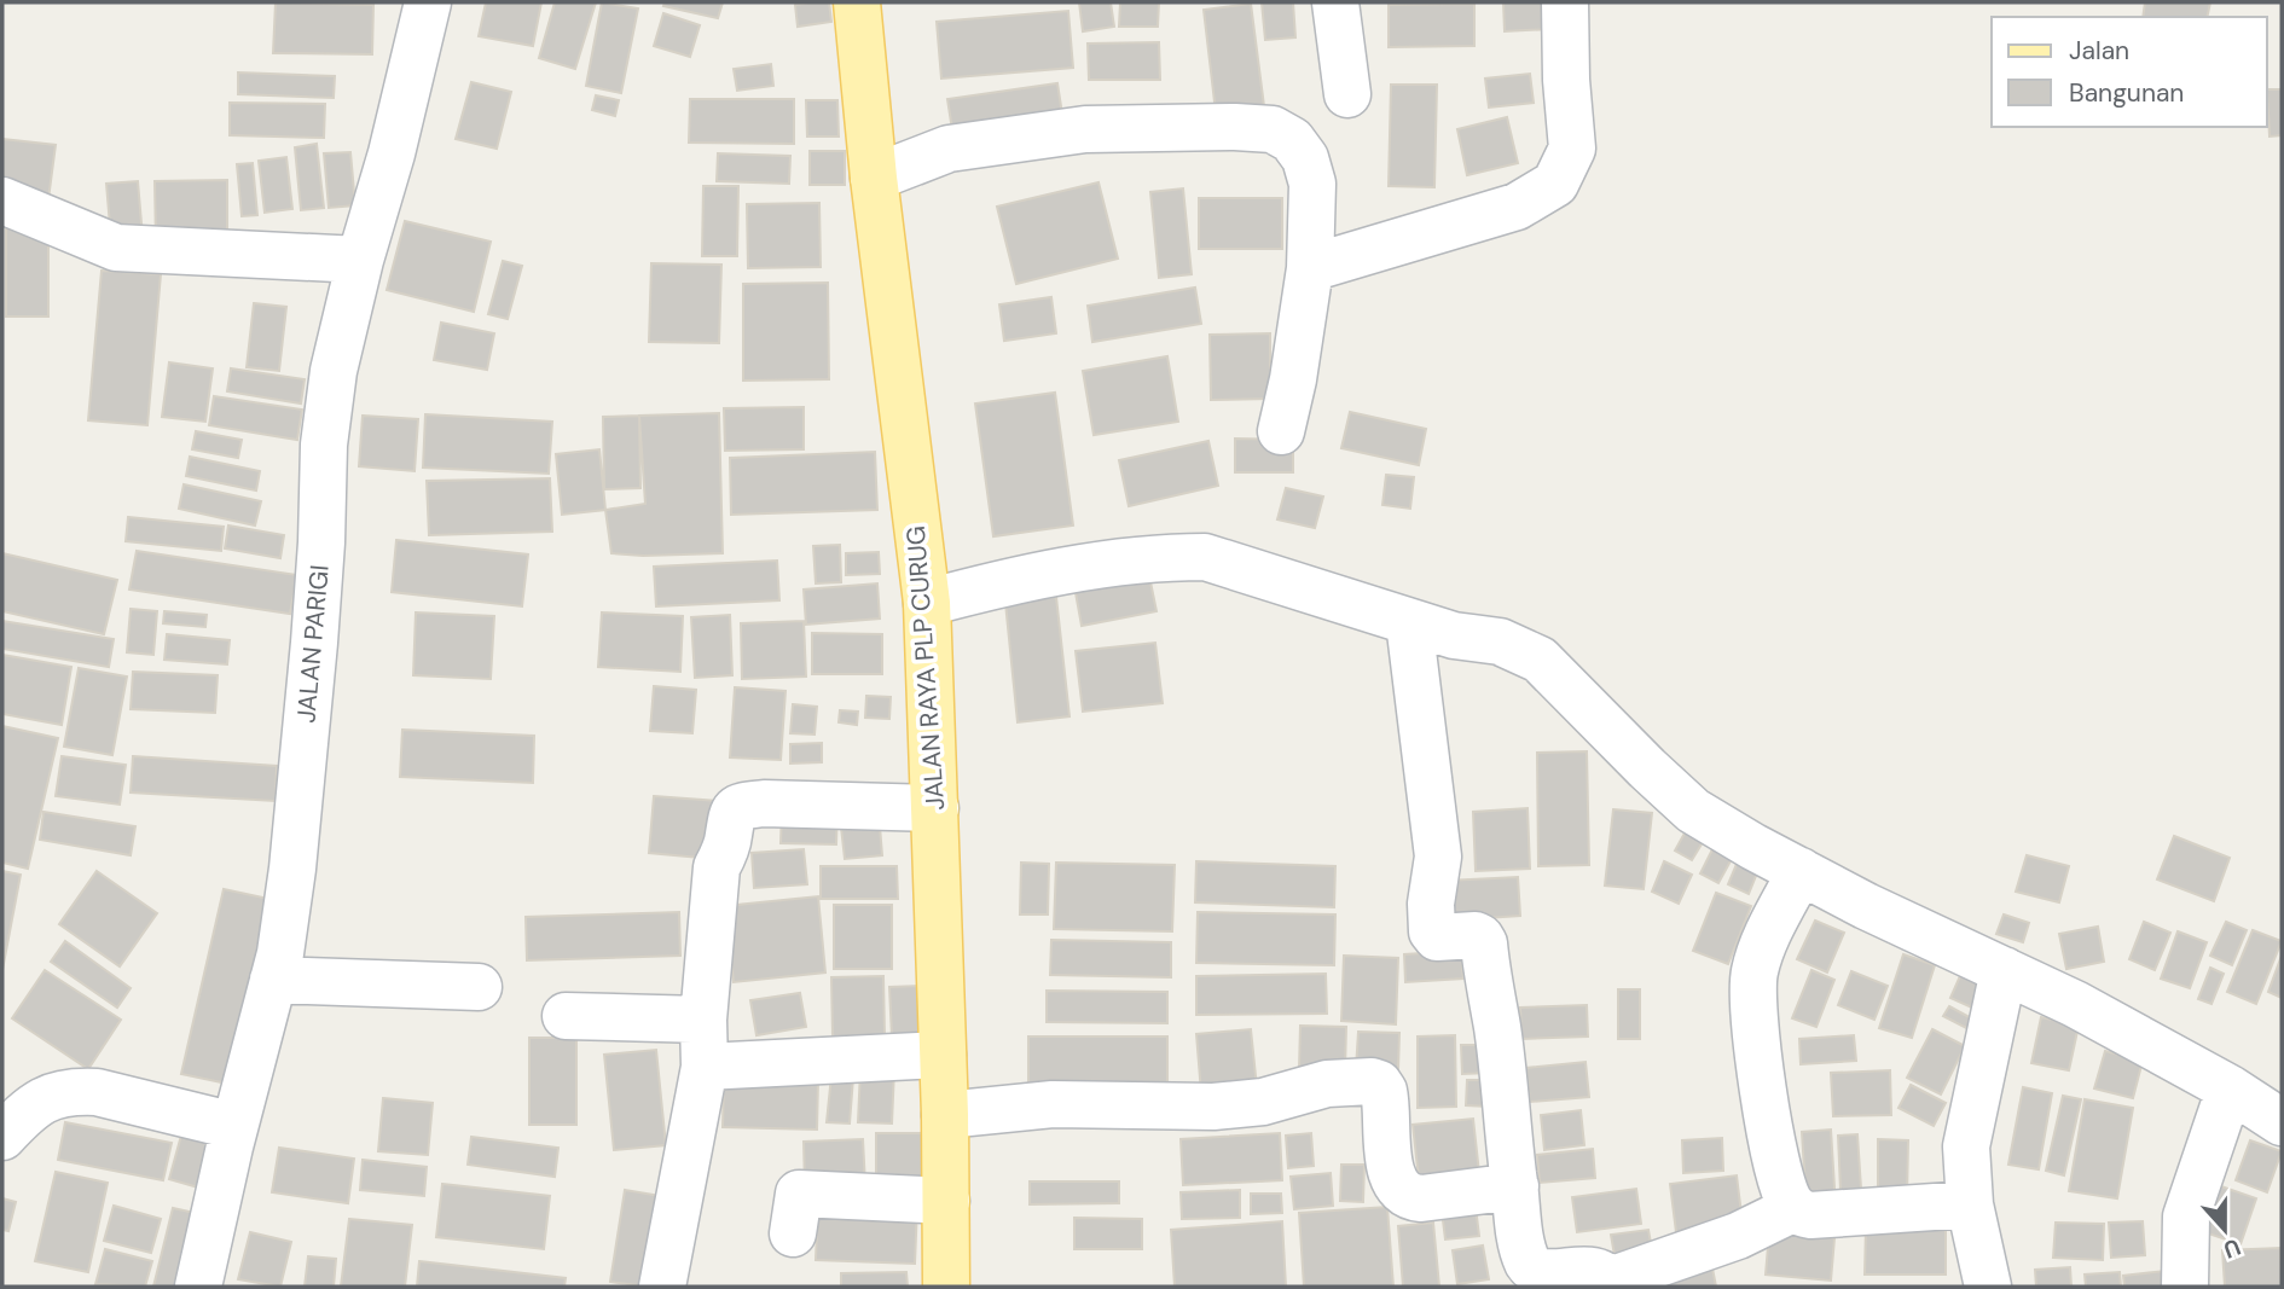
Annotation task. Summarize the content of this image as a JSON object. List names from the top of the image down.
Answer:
{
  "streets": {
    "main road": ["JALAN RAYA PLP CURUG"],
    "street": ["JALAN PARIGI"]
  },
  "legend": ["Jalan", "Bangunan"],
  "north": "bottom"
}
